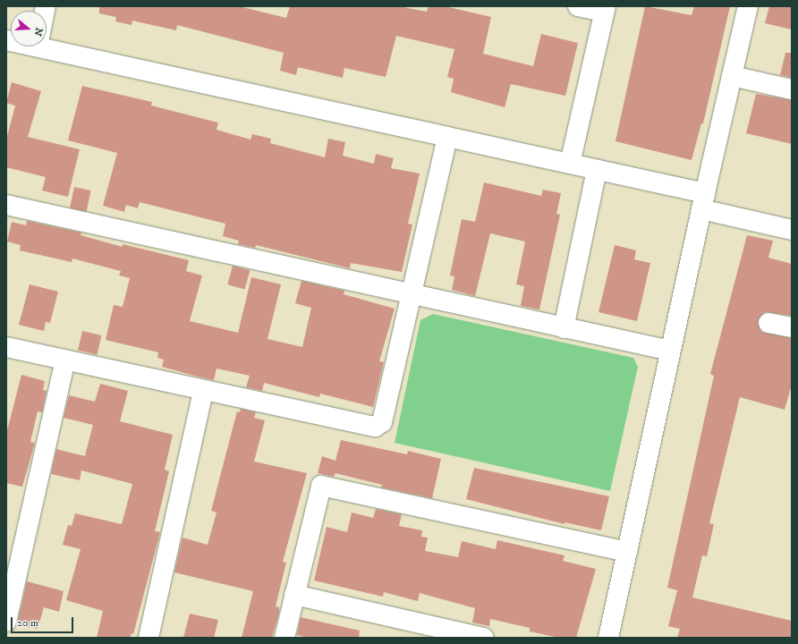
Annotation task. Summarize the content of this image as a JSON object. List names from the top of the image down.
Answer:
{
  "scale_bar": "20 m",
  "north": "right"
}
